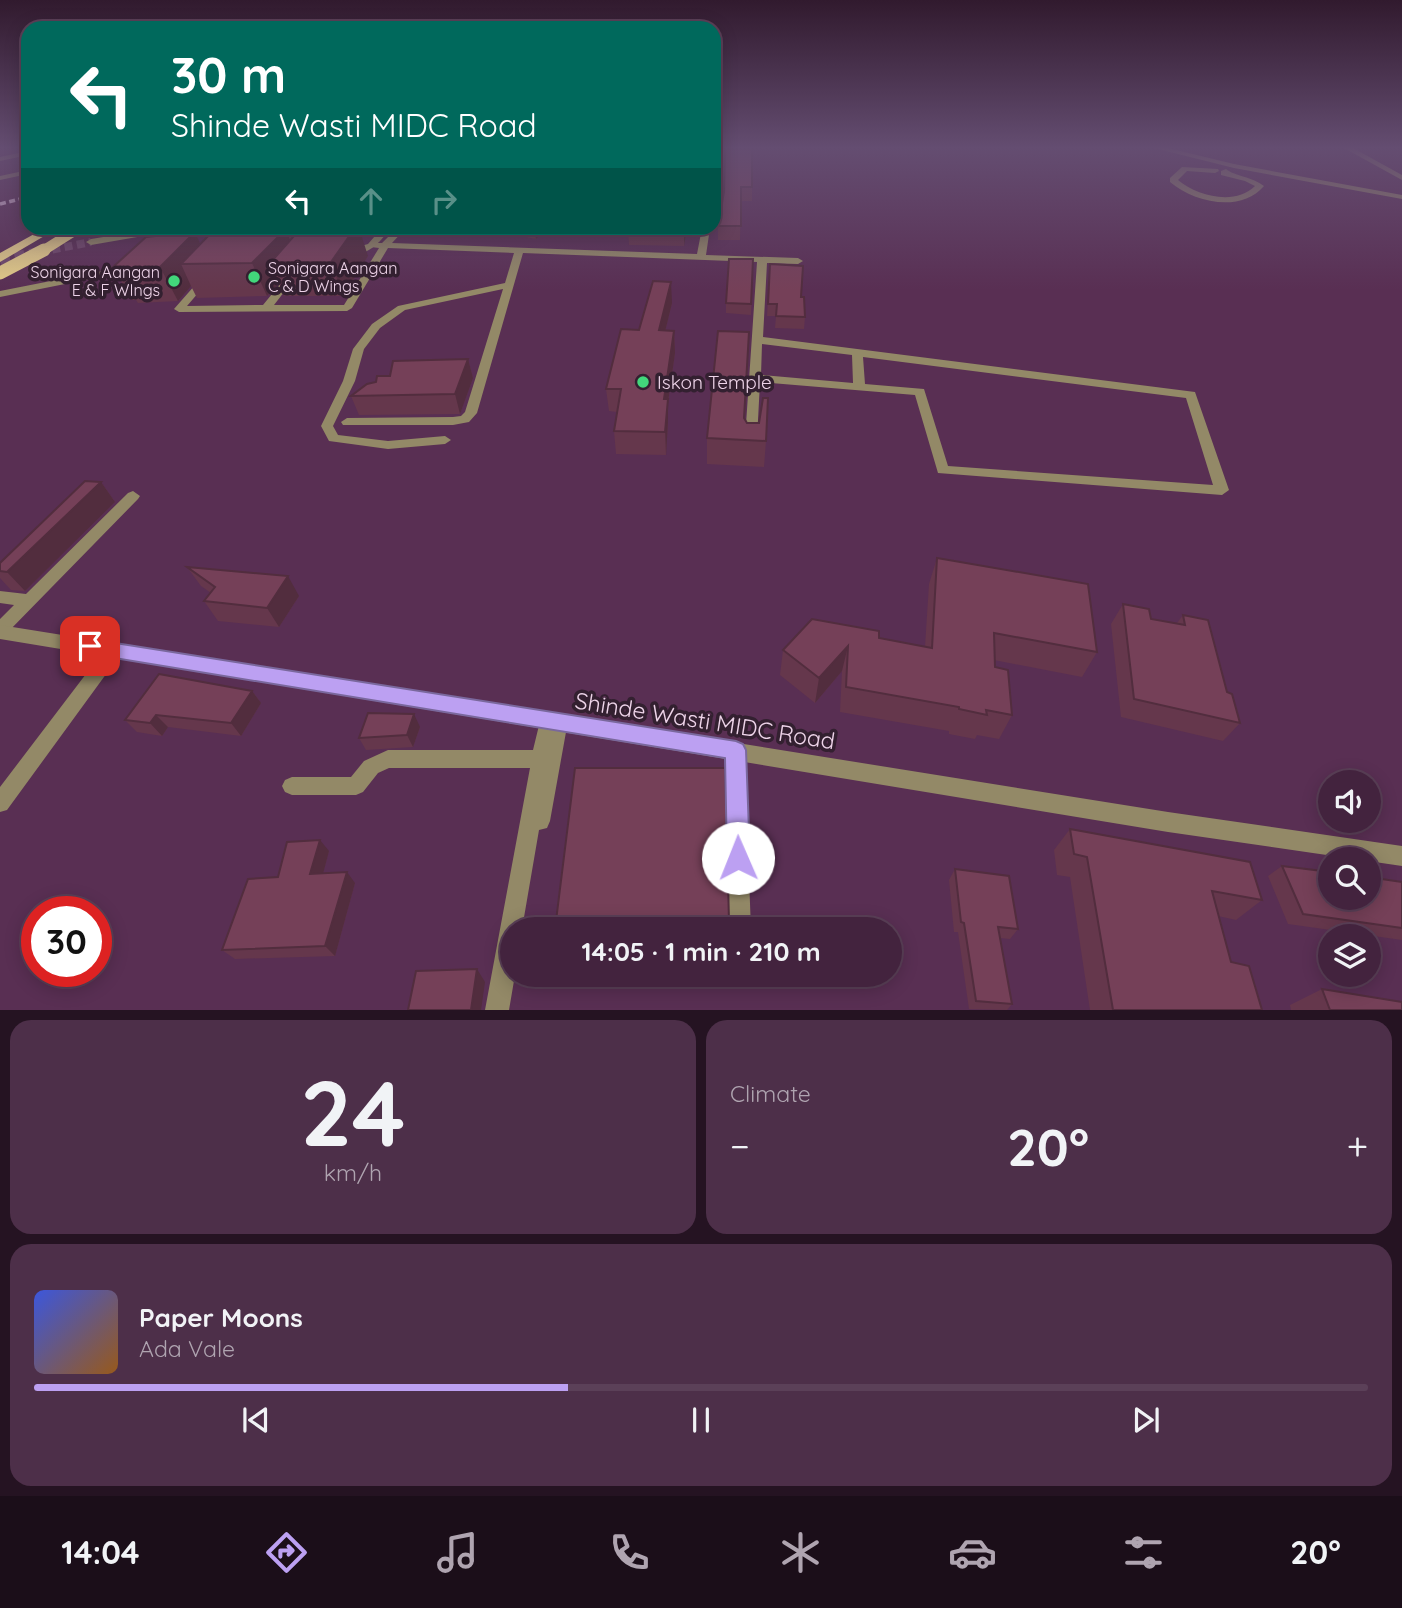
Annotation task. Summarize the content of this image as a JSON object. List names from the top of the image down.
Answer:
{
  "streets": {
    "street": ["Shinde Wasti MIDC Road"]
  },
  "places": ["Sonigara Aangan C & D Wings", "Sonigara Aangan E & F WIngs", "Iskon Temple"],
  "page": {
    "turn": ["30 m", "Shinde Wasti MIDC Road"],
    "limit": "30",
    "trip": "14:05 · 1 min · 210 m",
    "tile": [
      ["24", "km/h"],
      "Climate"
    ],
    "heat": ["−", "20°", "+"],
    "song": ["Paper Moons", "Ada Vale"],
    "tabs": ["14:04", "20°"]
  }
}
